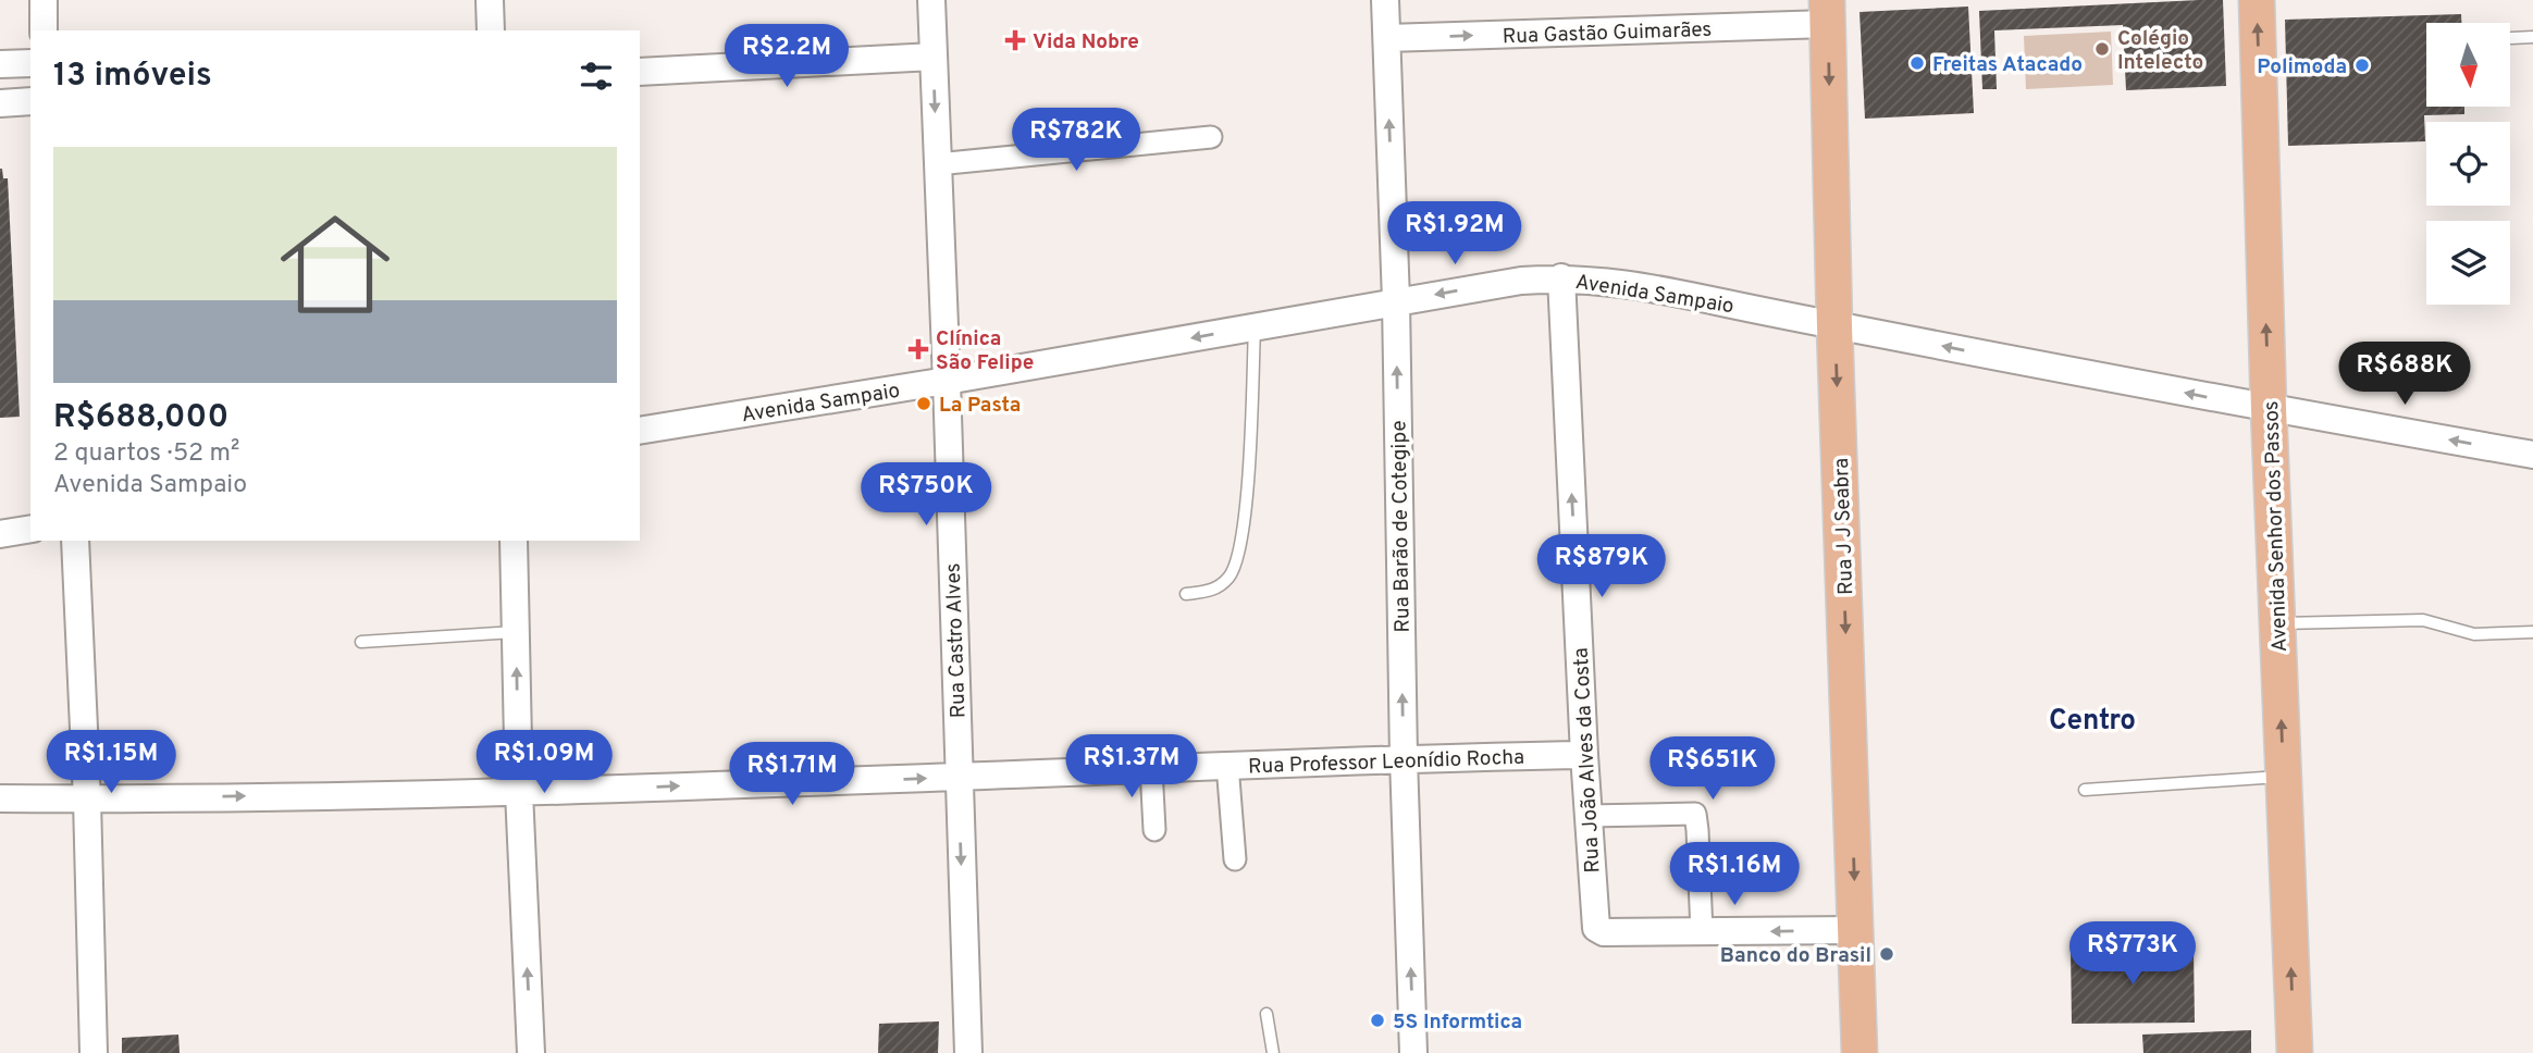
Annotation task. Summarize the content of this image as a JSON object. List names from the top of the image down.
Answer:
{
  "streets": {
    "main road": ["Rua J J Seabra", "Avenida Senhor dos Passos"],
    "street": [
      "Rua Gastão Guimarães",
      "Avenida Sampaio",
      "Rua Barão de Cotegipe",
      "Rua Castro Alves",
      "Rua Professor Leonídio Rocha",
      "Rua João Alves da Costa"
    ]
  },
  "crossings": [
    ["Rua Gastão Guimarães", "Rua Barão de Cotegipe"],
    ["Rua Gastão Guimarães", "Rua J J Seabra"],
    ["Avenida Sampaio", "Rua Barão de Cotegipe"],
    ["Avenida Sampaio", "Rua J J Seabra"],
    ["Avenida Sampaio", "Avenida Senhor dos Passos"],
    ["Avenida Sampaio", "Rua Castro Alves"],
    ["Avenida Sampaio", "Rua João Alves da Costa"],
    ["Rua Barão de Cotegipe", "Rua Professor Leonídio Rocha"],
    ["Rua Castro Alves", "Rua Professor Leonídio Rocha"],
    ["Rua Professor Leonídio Rocha", "Rua João Alves da Costa"]
  ],
  "one_way": [
    "Rua Gastão Guimarães",
    "Avenida Sampaio",
    "Rua Barão de Cotegipe",
    "Rua J J Seabra",
    "Avenida Senhor dos Passos",
    "Rua Castro Alves",
    "Rua Professor Leonídio Rocha",
    "Rua João Alves da Costa"
  ],
  "districts": ["Centro"],
  "places": {
    "health": ["Vida Nobre", "Clínica São Felipe"],
    "other": [
      "Colégio Intelecto",
      "Freitas Atacado",
      "Polimoda",
      "La Pasta",
      "Banco do Brasil",
      "5S Informtica"
    ]
  },
  "north": "bottom",
  "page": {
    "price": [
      "R$2.2M",
      "R$782K",
      "R$1.92M",
      "R$688K",
      "R$750K",
      "R$879K",
      "R$1.15M",
      "R$1.09M",
      "R$1.37M",
      "R$651K",
      "R$1.71M",
      "R$1.16M",
      "R$773K"
    ],
    "heading": "13 imóveis",
    "list": [
      {
        "name": "R$688,000",
        "note": "2 quartos · 52 m² · Avenida Sampaio"
      }
    ]
  }
}
